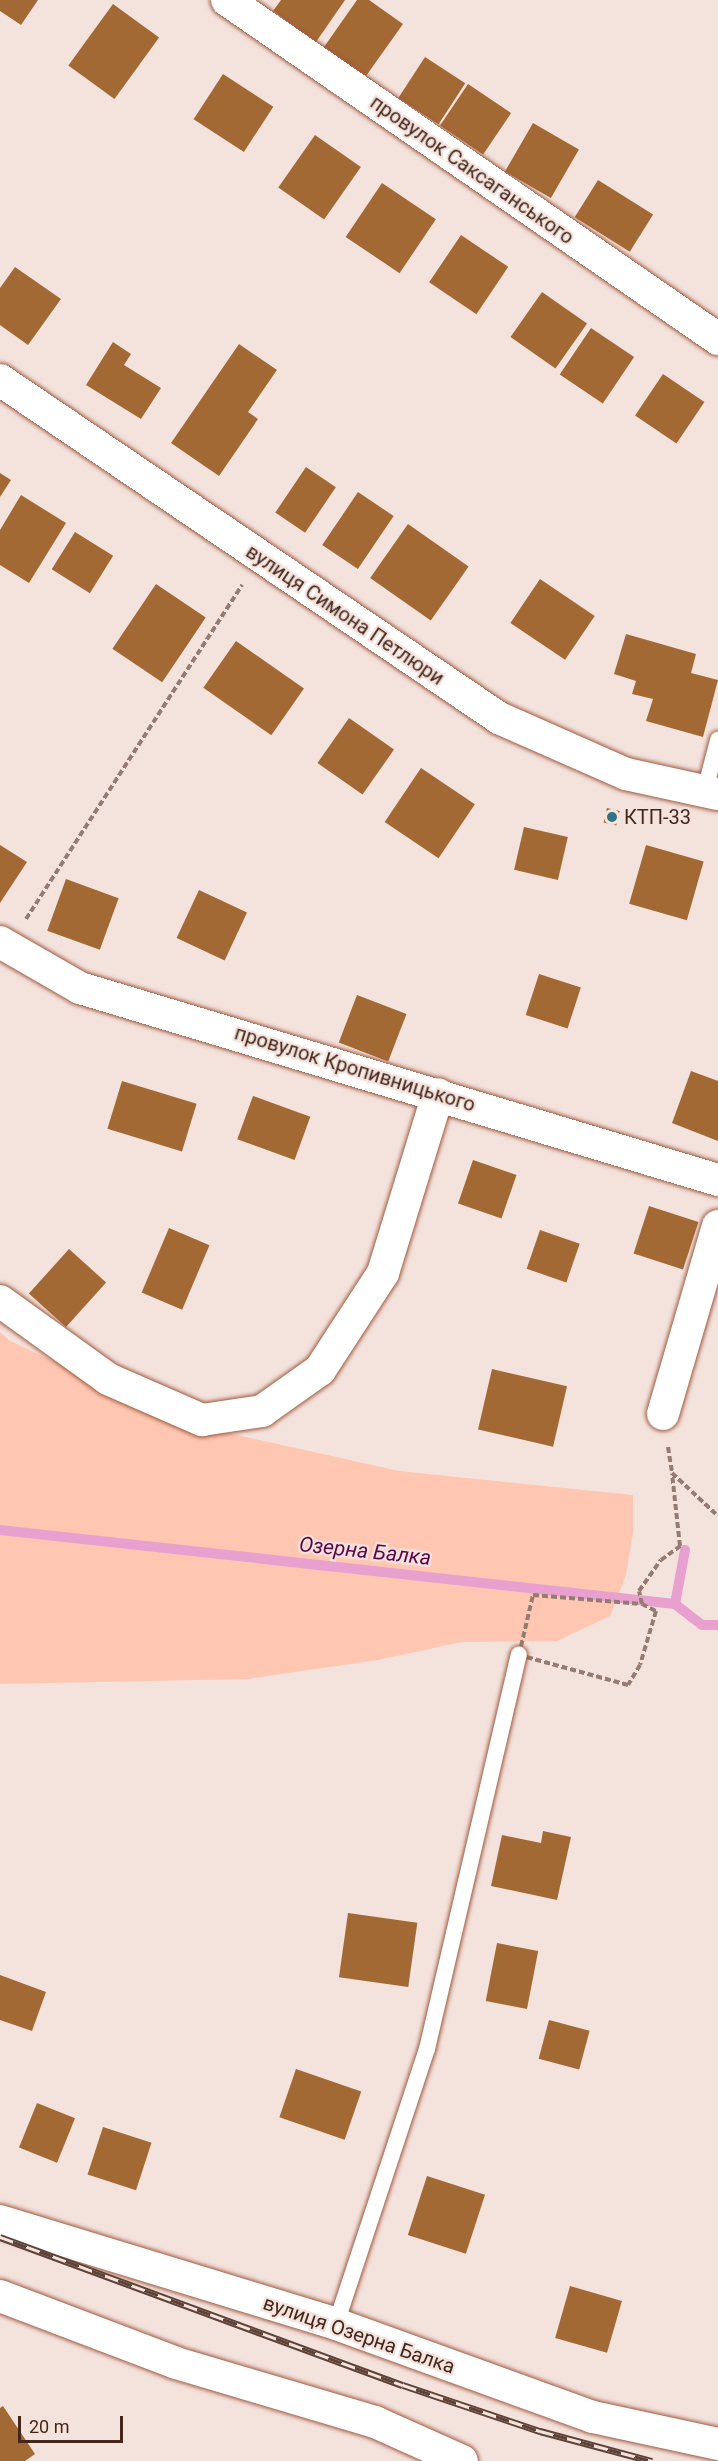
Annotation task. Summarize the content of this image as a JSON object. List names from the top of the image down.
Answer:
{
  "streets": {
    "street": [
      "провулок Саксаганського",
      "вулиця Симона Петлюри",
      "провулок Кропивницького",
      "вулиця Озерна Балка"
    ]
  },
  "water": ["Озерна Балка"],
  "places": ["КТП-33"],
  "scale_bar": "20 m"
}
